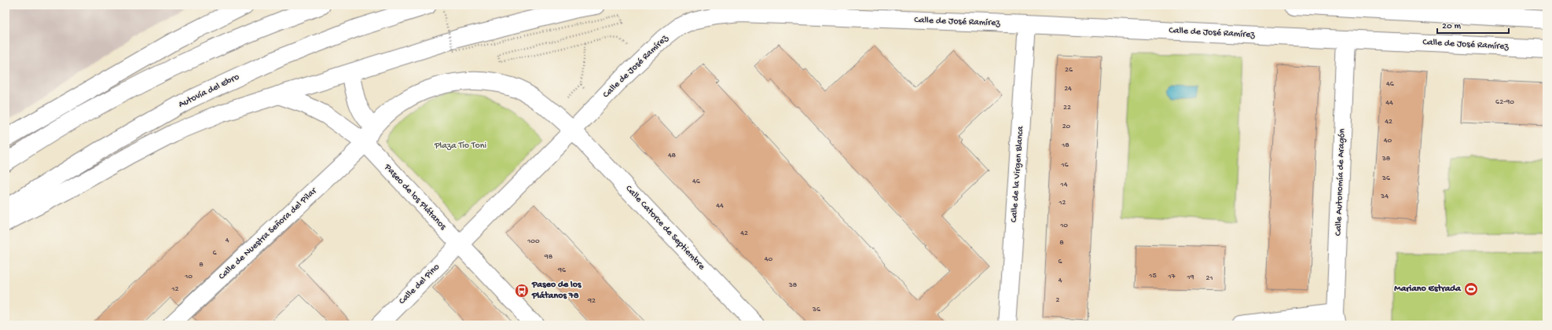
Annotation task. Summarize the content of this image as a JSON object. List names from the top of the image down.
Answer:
{
  "streets": {
    "main road": [
      "Calle de José Ramírez",
      "Autovía del Ebro",
      "Calle de la Virgen Blanca",
      "Calle Autonomía de Aragón",
      "Paseo de los Plátanos",
      "Calle Catorce de Septiembre",
      "Calle de Nuestra Señora del Pilar",
      "Calle del Pino"
    ]
  },
  "crossings": [
    ["Calle de José Ramírez", "Calle de la Virgen Blanca"],
    ["Calle de José Ramírez", "Calle Autonomía de Aragón"],
    ["Calle de José Ramírez", "Paseo de los Plátanos"],
    ["Calle de José Ramírez", "Calle Catorce de Septiembre"],
    ["Calle de José Ramírez", "Calle del Pino"],
    ["Paseo de los Plátanos", "Calle de Nuestra Señora del Pilar"],
    ["Paseo de los Plátanos", "Calle del Pino"]
  ],
  "parks": ["Plaza Tío Toni"],
  "places": {
    "sports": ["Mariano Estrada"],
    "bus stop": ["Paseo de los Plátanos 78"]
  },
  "house_numbers": [
    "26",
    "46",
    "24",
    "62-90",
    "44",
    "22",
    "42",
    "20",
    "40",
    "18",
    "48",
    "38",
    "16",
    "36",
    "46",
    "14",
    "34",
    "12",
    "44",
    "10",
    "42",
    "4",
    "100",
    "8",
    "6",
    "98",
    "40",
    "6",
    "8",
    "96",
    "15",
    "10",
    "17",
    "19",
    "21",
    "4",
    "38",
    "12",
    "2",
    "92",
    "36"
  ],
  "scale_bar": "20 m"
}
